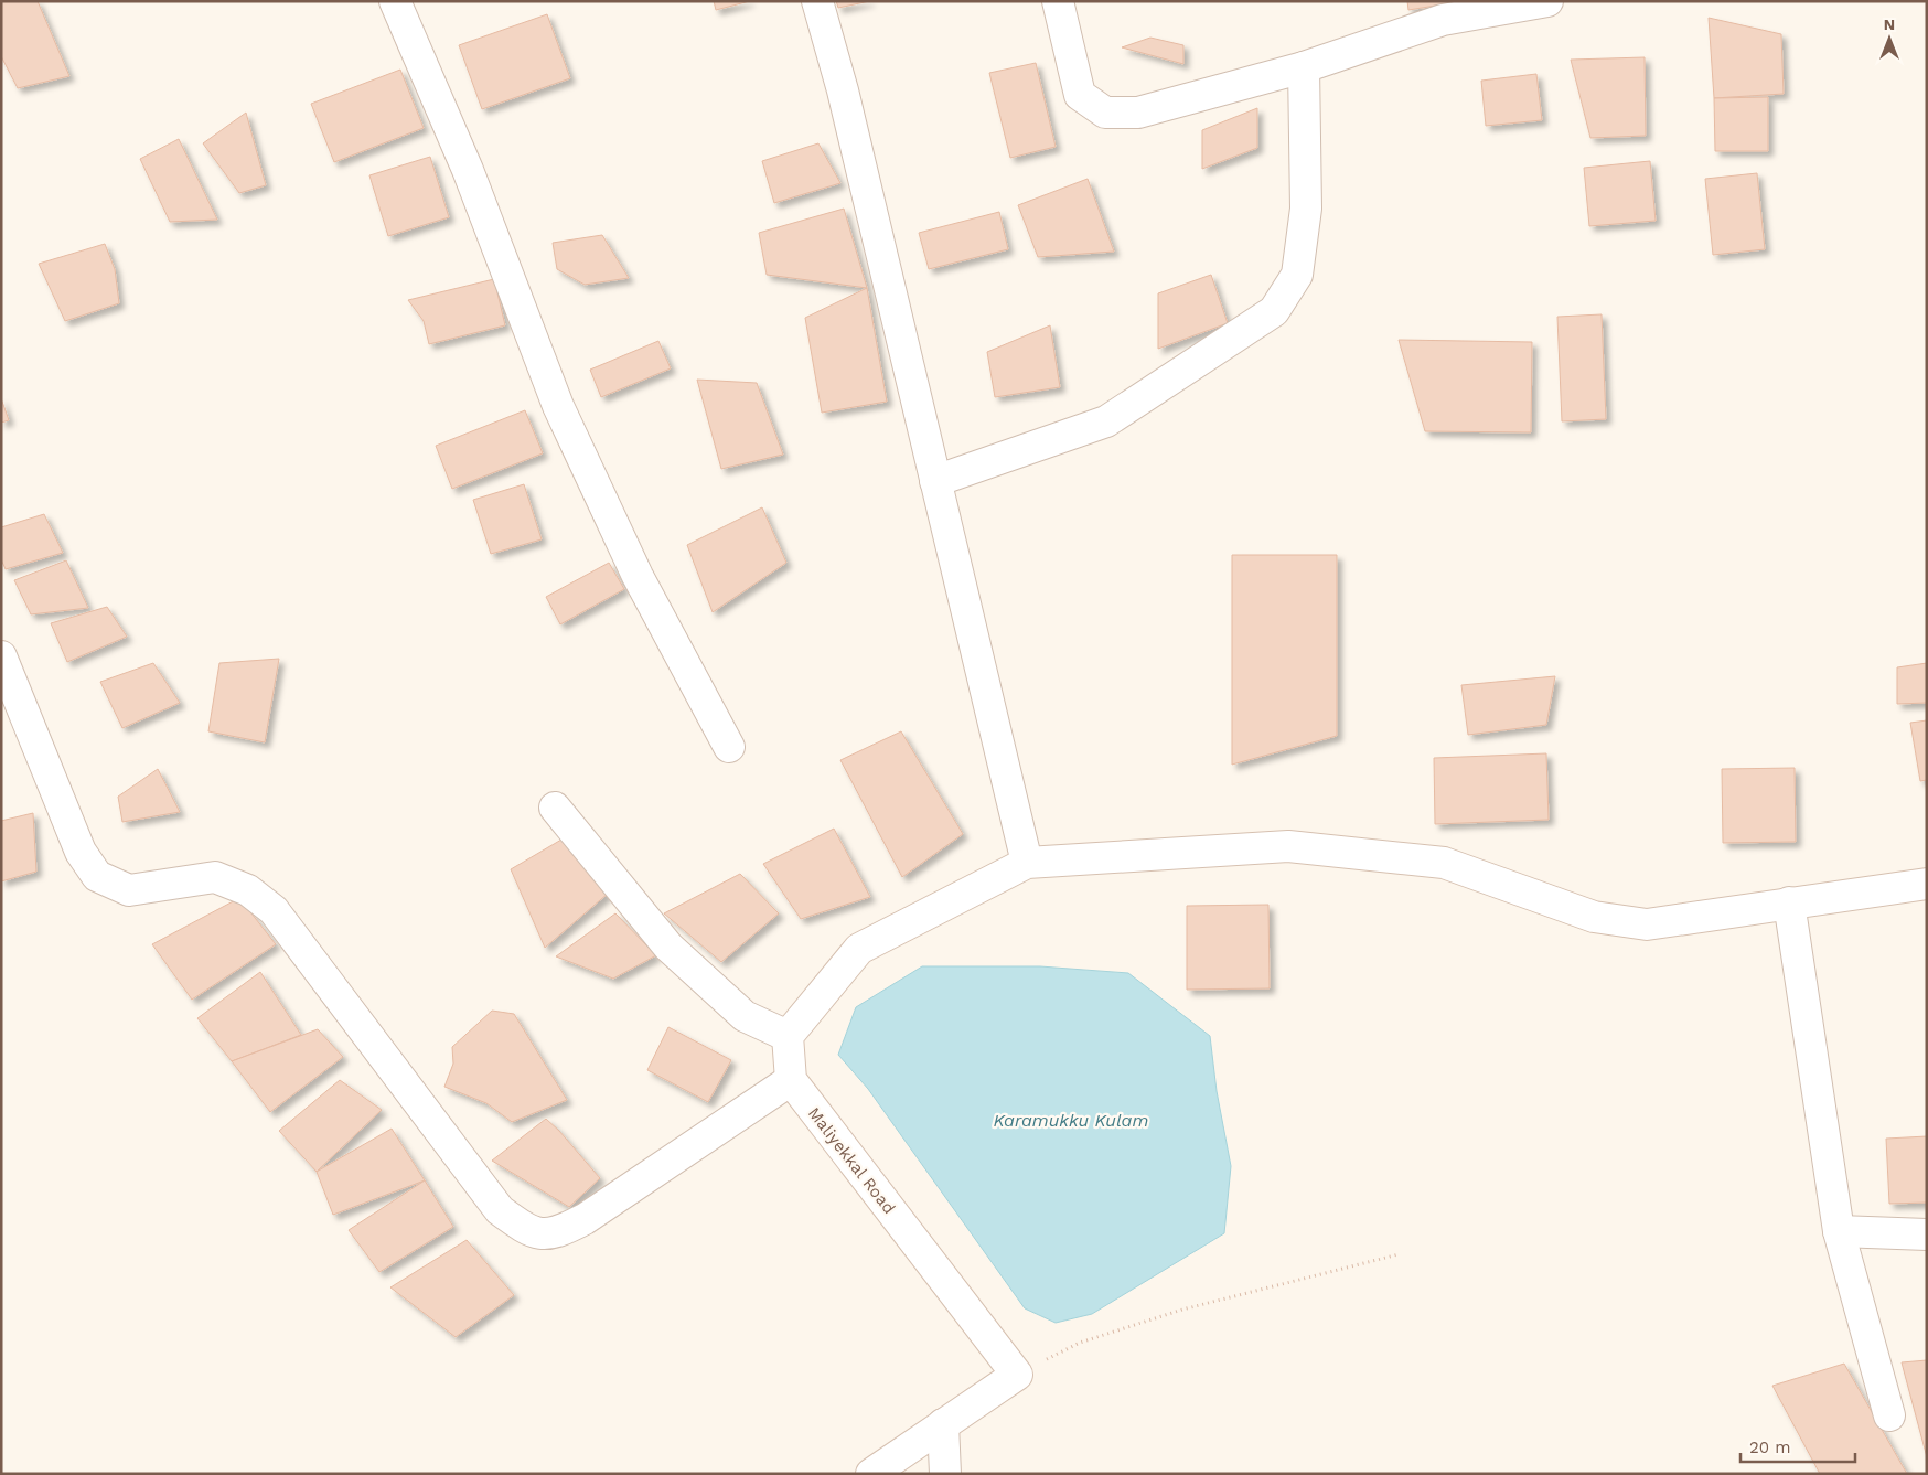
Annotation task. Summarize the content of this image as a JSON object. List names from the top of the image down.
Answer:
{
  "streets": {
    "street": ["Maliyekkal Road"]
  },
  "water": ["Karamukku Kulam"],
  "scale_bar": "20 m",
  "north": "top"
}
